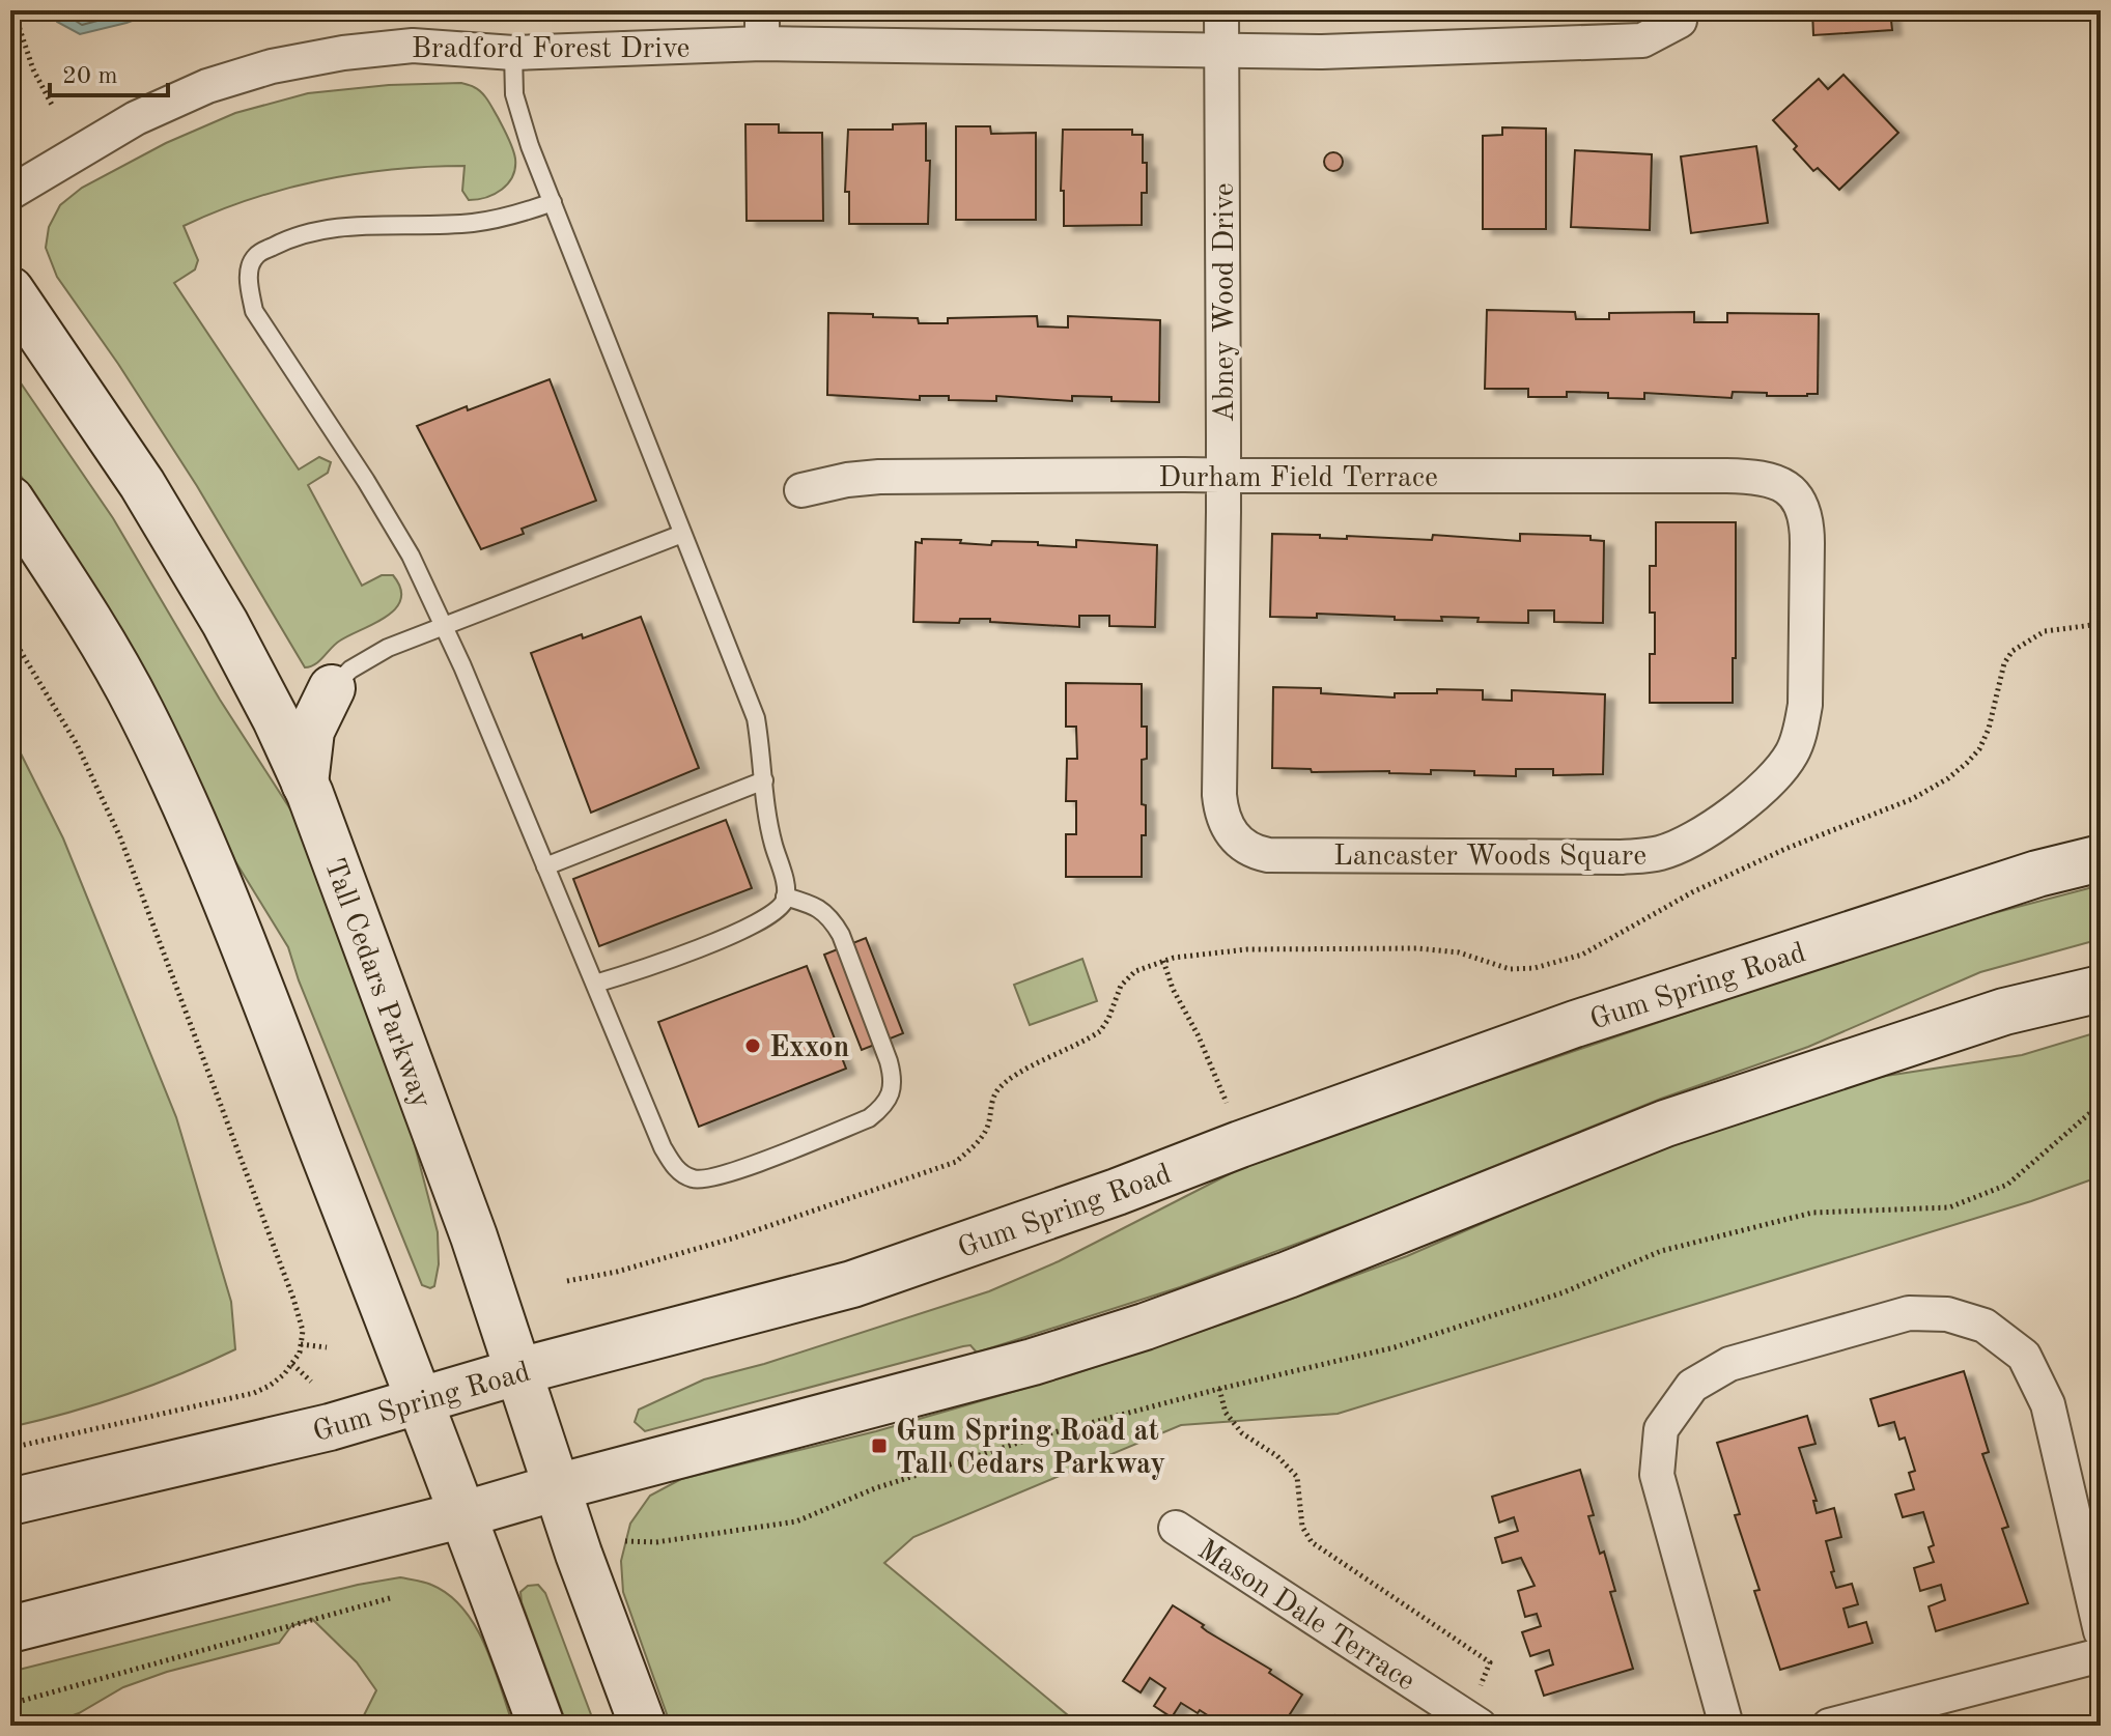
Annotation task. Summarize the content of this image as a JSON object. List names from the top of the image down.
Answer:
{
  "streets": {
    "main road": ["Tall Cedars Parkway", "Gum Spring Road"],
    "street": [
      "Bradford Forest Drive",
      "Abney Wood Drive",
      "Durham Field Terrace",
      "Lancaster Woods Square",
      "Mason Dale Terrace"
    ]
  },
  "crossings": [
    ["Bradford Forest Drive", "Abney Wood Drive"],
    ["Abney Wood Drive", "Durham Field Terrace"],
    ["Abney Wood Drive", "Lancaster Woods Square"],
    ["Durham Field Terrace", "Lancaster Woods Square"],
    ["Tall Cedars Parkway", "Gum Spring Road"]
  ],
  "places": {
    "other": ["Exxon"],
    "transit": ["Gum Spring Road at Tall Cedars Parkway"]
  },
  "scale_bar": "20 m"
}
